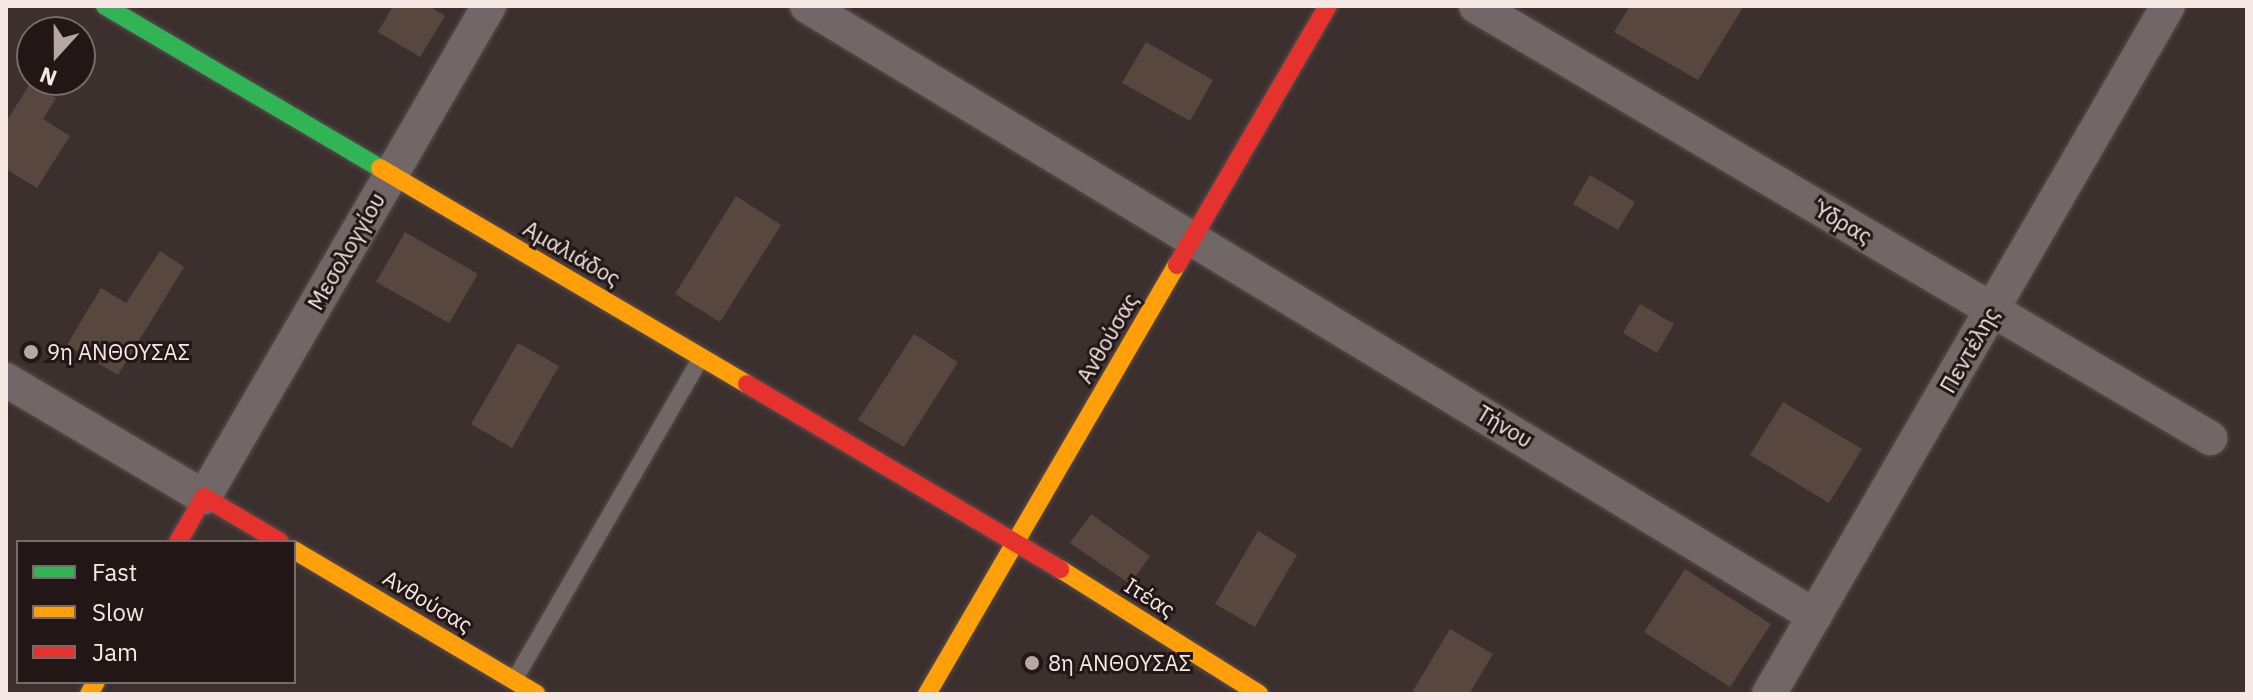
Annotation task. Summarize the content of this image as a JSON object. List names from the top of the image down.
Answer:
{
  "streets": {
    "street": [
      "Ύδρας",
      "Μεσολογγίου",
      "Αμαλιάδος",
      "Ανθούσας",
      "Πεντέλης",
      "Τήνου",
      "Ιτέας"
    ]
  },
  "crossings": [
    ["Ύδρας", "Πεντέλης"],
    ["Μεσολογγίου", "Αμαλιάδος"],
    ["Αμαλιάδος", "Ανθούσας"],
    ["Αμαλιάδος", "Ιτέας"],
    ["Ανθούσας", "Τήνου"],
    ["Ανθούσας", "Ιτέας"],
    ["Πεντέλης", "Τήνου"]
  ],
  "places": ["9η ΑΝΘΟΥΣΑΣ", "8η ΑΝΘΟΥΣΑΣ"],
  "legend": ["Fast", "Slow", "Jam"],
  "north": "bottom"
}
